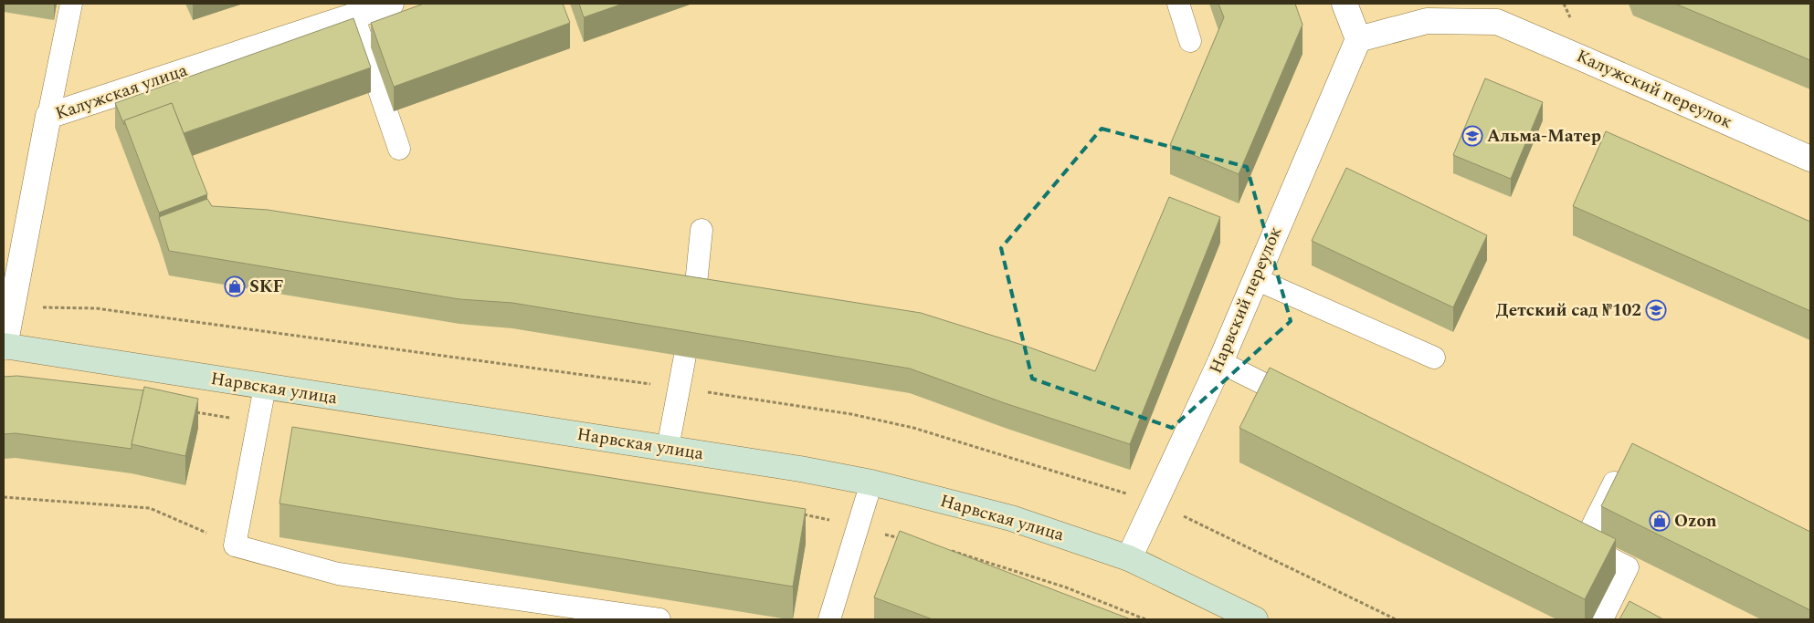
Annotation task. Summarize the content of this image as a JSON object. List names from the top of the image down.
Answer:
{
  "streets": {
    "main road": ["Нарвская улица"],
    "street": ["Калужский переулок", "Калужская улица", "Нарвский переулок"]
  },
  "crossings": [
    ["Калужский переулок", "Нарвский переулок"],
    ["Калужская улица", "Нарвская улица"],
    ["Нарвский переулок", "Нарвская улица"]
  ],
  "places": {
    "school or university": ["Альма-Матер", "Детский сад №102"],
    "shop": ["SKF", "Ozon"]
  }
}
